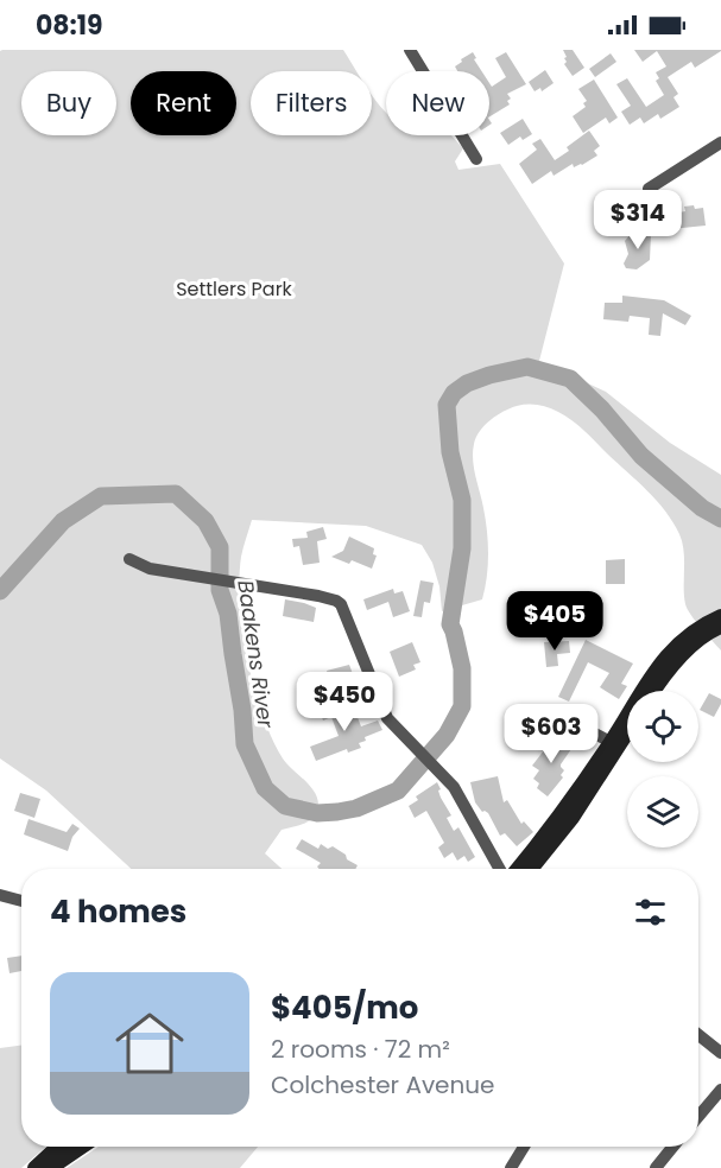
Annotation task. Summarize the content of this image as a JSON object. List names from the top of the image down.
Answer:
{
  "water": ["Baakens River"],
  "parks": ["Settlers Park"],
  "page": {
    "status": "08:19",
    "chip": [
      "Buy",
      "Rent",
      "Filters",
      "New"
    ],
    "price": [
      "$314",
      "$405",
      "$450",
      "$603"
    ],
    "heading": "4 homes",
    "list": [
      {
        "name": "$405/mo",
        "note": "2 rooms · 72 m² · Colchester Avenue"
      }
    ]
  }
}
